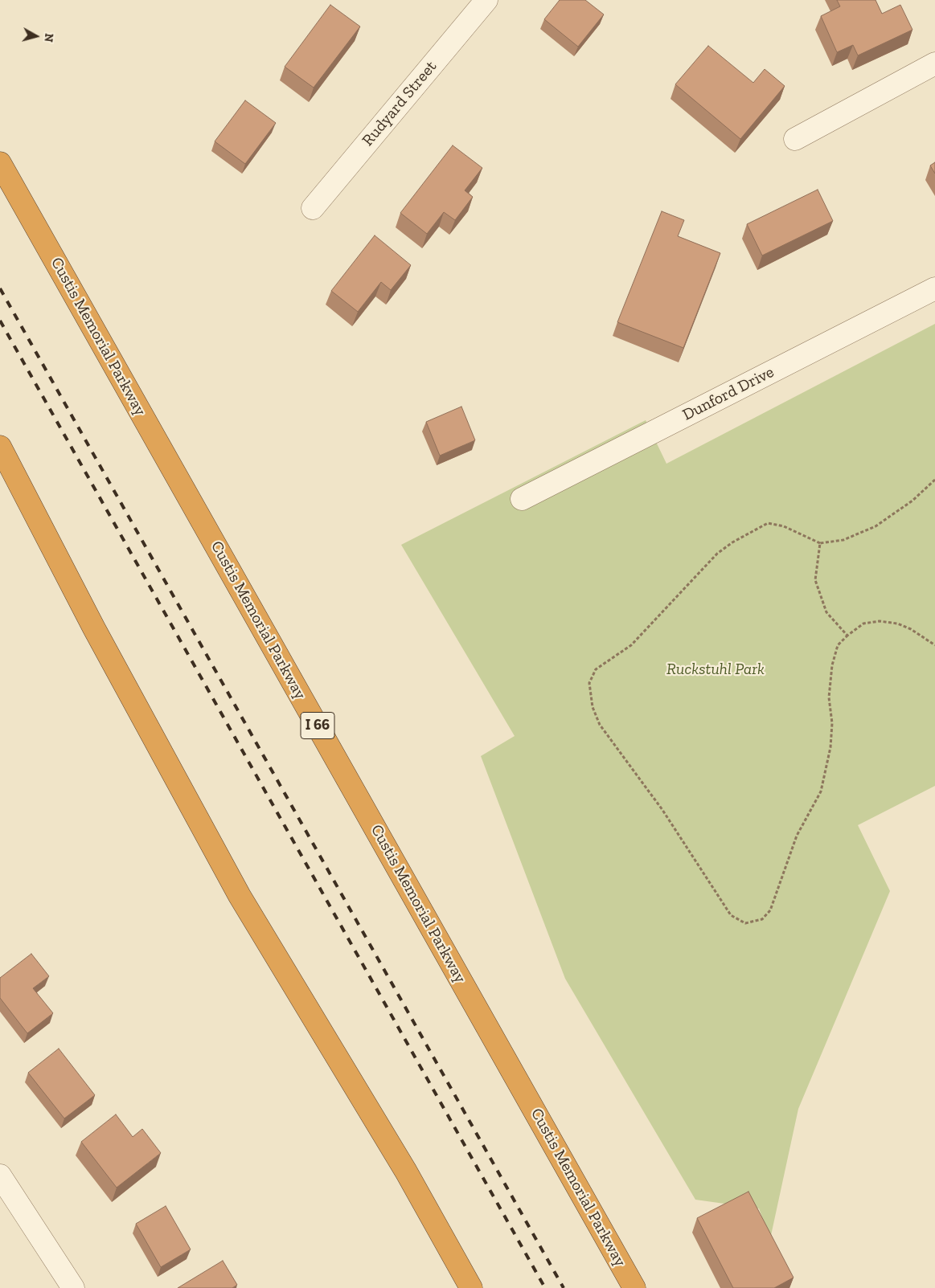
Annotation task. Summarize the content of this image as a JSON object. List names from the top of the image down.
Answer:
{
  "streets": {
    "highway": ["Custis Memorial Parkway", "I 66"],
    "street": ["Rudyard Street", "Dunford Drive"]
  },
  "parks": ["Ruckstuhl Park"],
  "north": "right"
}
